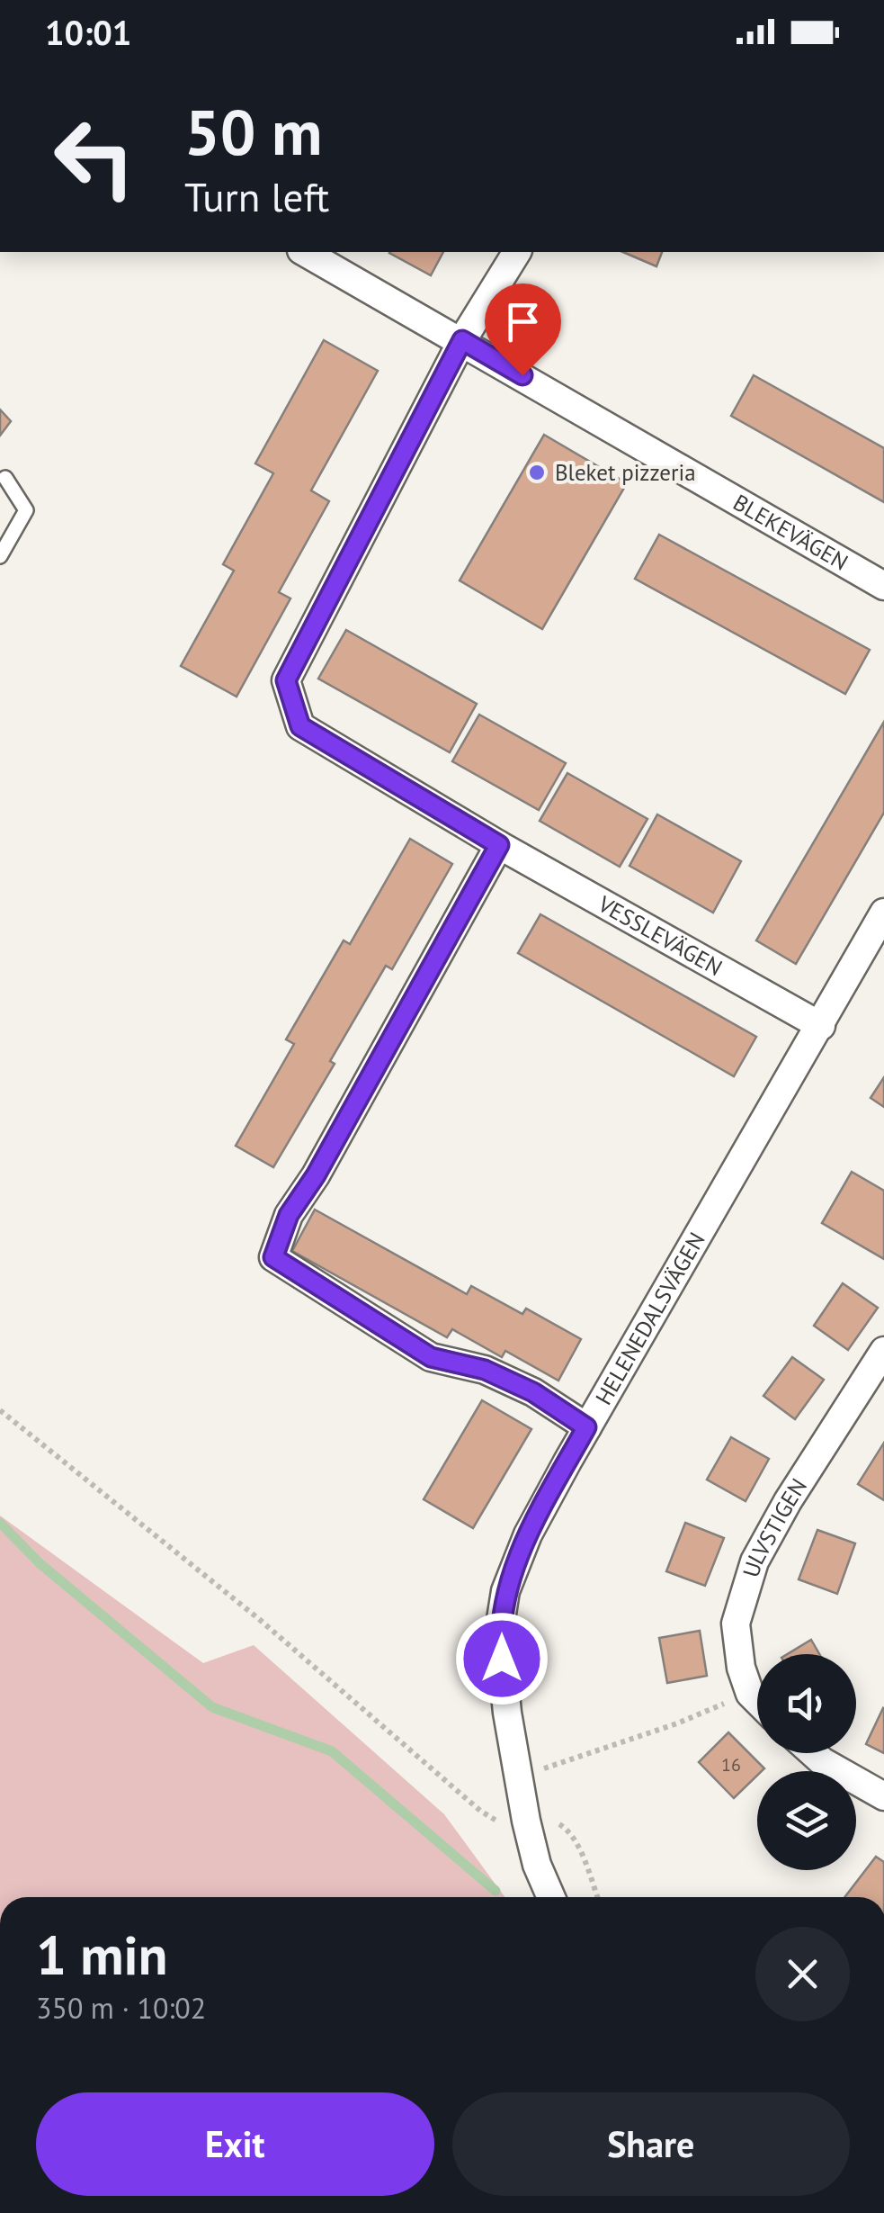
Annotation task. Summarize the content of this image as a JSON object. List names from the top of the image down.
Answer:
{
  "streets": {
    "street": [
      "BLEKEVÄGEN",
      "VESSLEVÄGEN",
      "HELENEDALSVÄGEN",
      "ULVSTIGEN"
    ]
  },
  "crossings": [
    ["BLEKEVÄGEN", "VESSLEVÄGEN"],
    ["VESSLEVÄGEN", "HELENEDALSVÄGEN"]
  ],
  "places": ["Bleket pizzeria"],
  "house_numbers": ["16"],
  "page": {
    "status": "10:01",
    "turn": ["50 m", "Turn left"],
    "heading": ["1 min", "350 m · 10:02"],
    "buttons": ["Exit", "Share"]
  }
}
